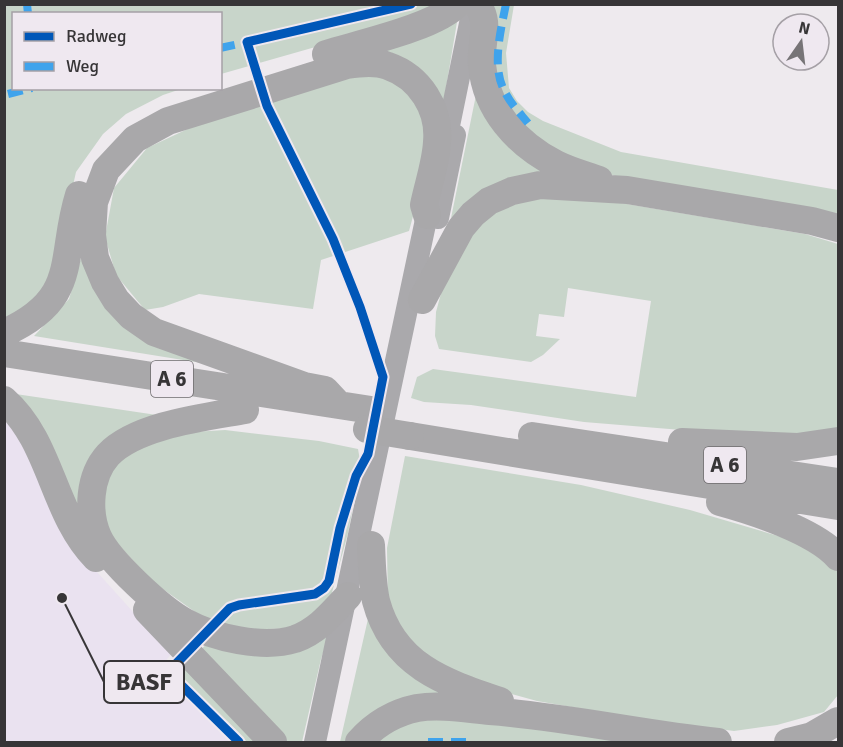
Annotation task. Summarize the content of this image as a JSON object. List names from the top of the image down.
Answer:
{
  "streets": {
    "highway": ["A 6"]
  },
  "places": ["BASF"],
  "legend": ["Radweg", "Weg"],
  "north": "top"
}
